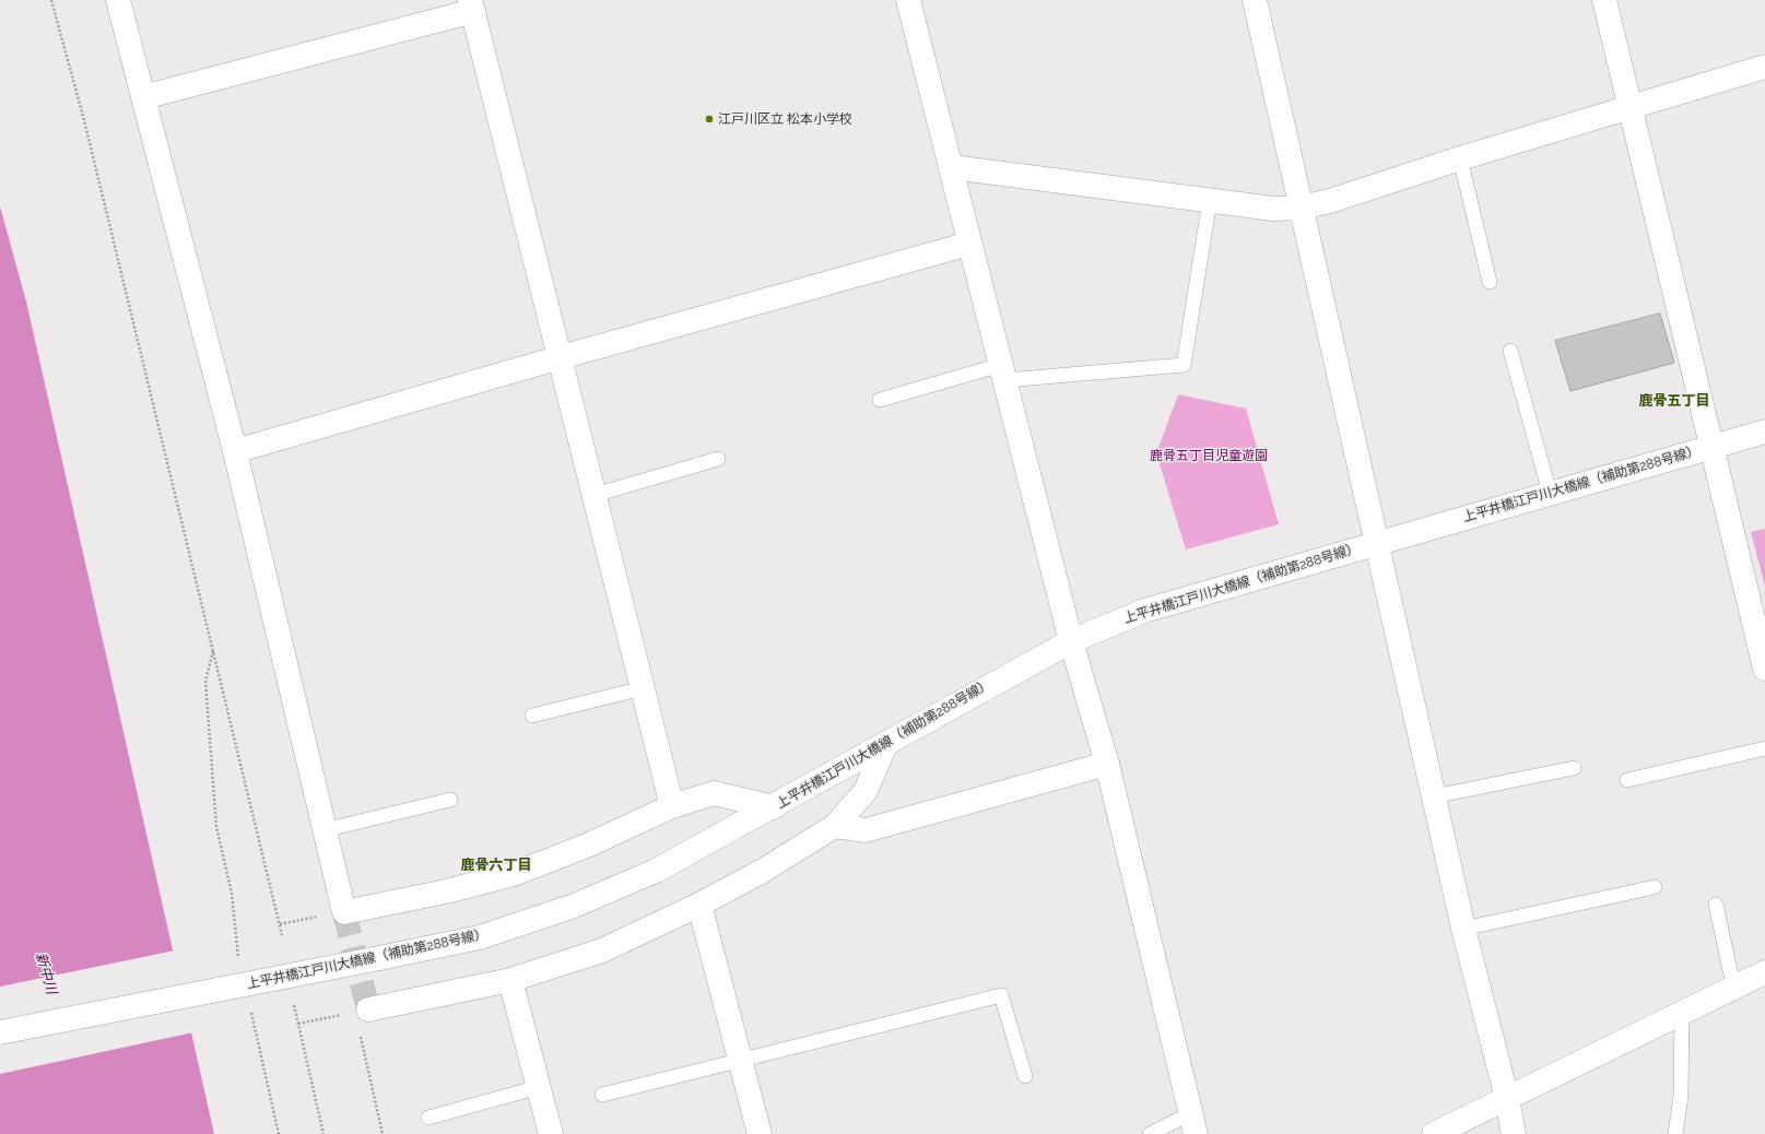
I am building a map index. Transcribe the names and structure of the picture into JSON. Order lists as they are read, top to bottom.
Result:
{
  "streets": {
    "street": ["上平井橋江戸川大橋線（補助第288号線）"]
  },
  "districts": ["鹿骨五丁目", "鹿骨六丁目"],
  "water": ["新中川"],
  "parks": ["鹿骨五丁目児童遊園"],
  "places": ["江戸川区立 松本小学校"]
}
